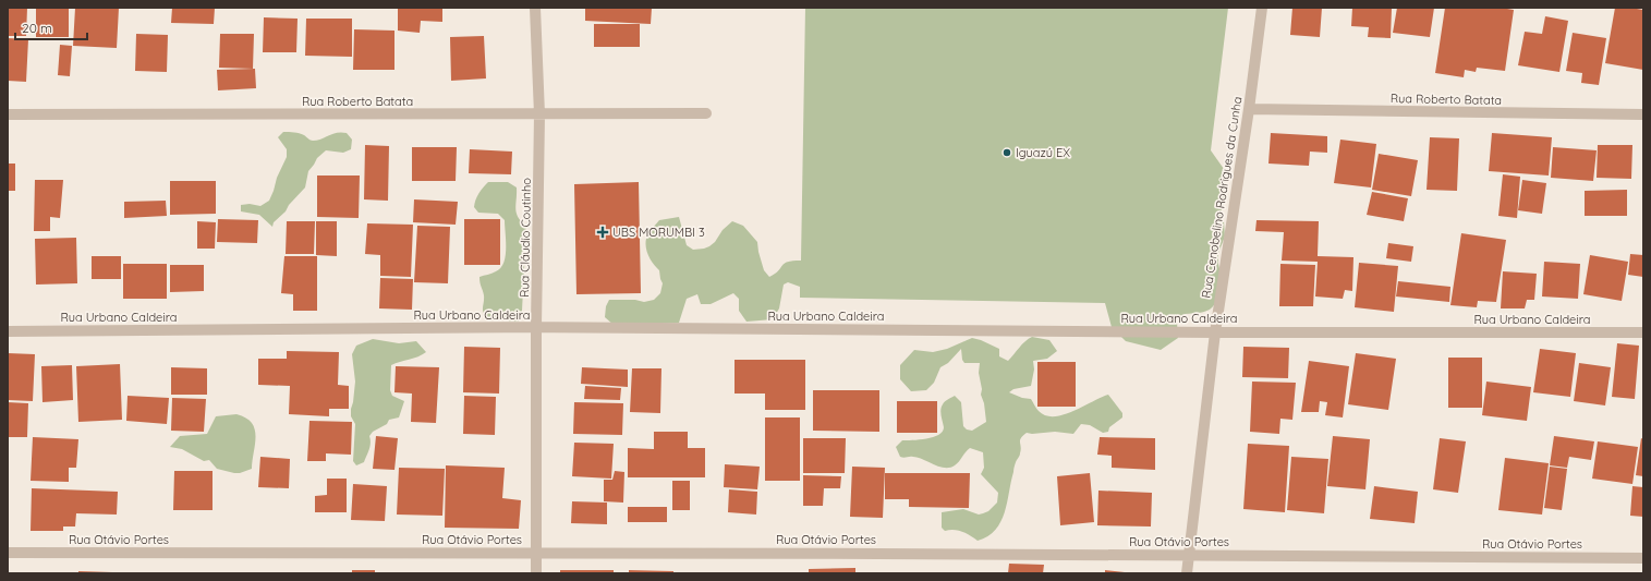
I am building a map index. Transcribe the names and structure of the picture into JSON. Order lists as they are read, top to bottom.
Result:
{
  "streets": {
    "street": [
      "Rua Roberto Batata",
      "Rua Cenobelino Rodrigues da Cunha",
      "Rua Cláudio Coutinho",
      "Rua Urbano Caldeira",
      "Rua Otávio Portes"
    ]
  },
  "crossings": [
    ["Rua Roberto Batata", "Rua Cenobelino Rodrigues da Cunha"],
    ["Rua Roberto Batata", "Rua Cláudio Coutinho"],
    ["Rua Cenobelino Rodrigues da Cunha", "Rua Urbano Caldeira"],
    ["Rua Cenobelino Rodrigues da Cunha", "Rua Otávio Portes"],
    ["Rua Cláudio Coutinho", "Rua Urbano Caldeira"],
    ["Rua Cláudio Coutinho", "Rua Otávio Portes"]
  ],
  "places": {
    "other": ["Iguazú EX"],
    "health": ["UBS MORUMBI 3"]
  },
  "scale_bar": "20 m"
}
